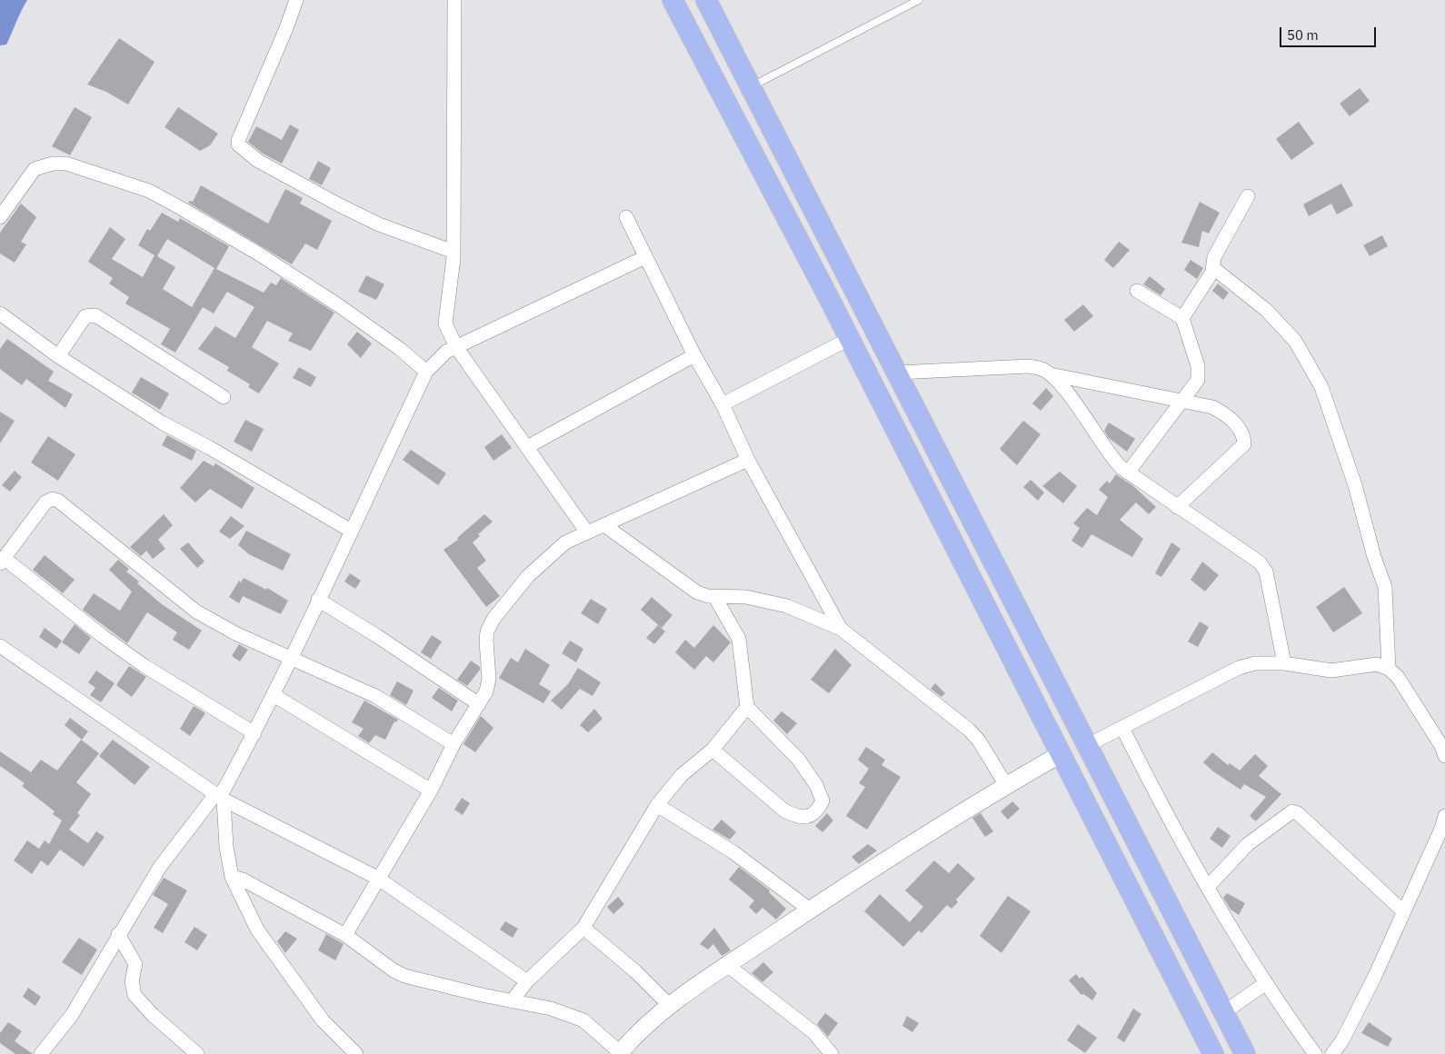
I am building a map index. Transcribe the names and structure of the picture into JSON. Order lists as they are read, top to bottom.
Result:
{
  "scale_bar": "50 m"
}
